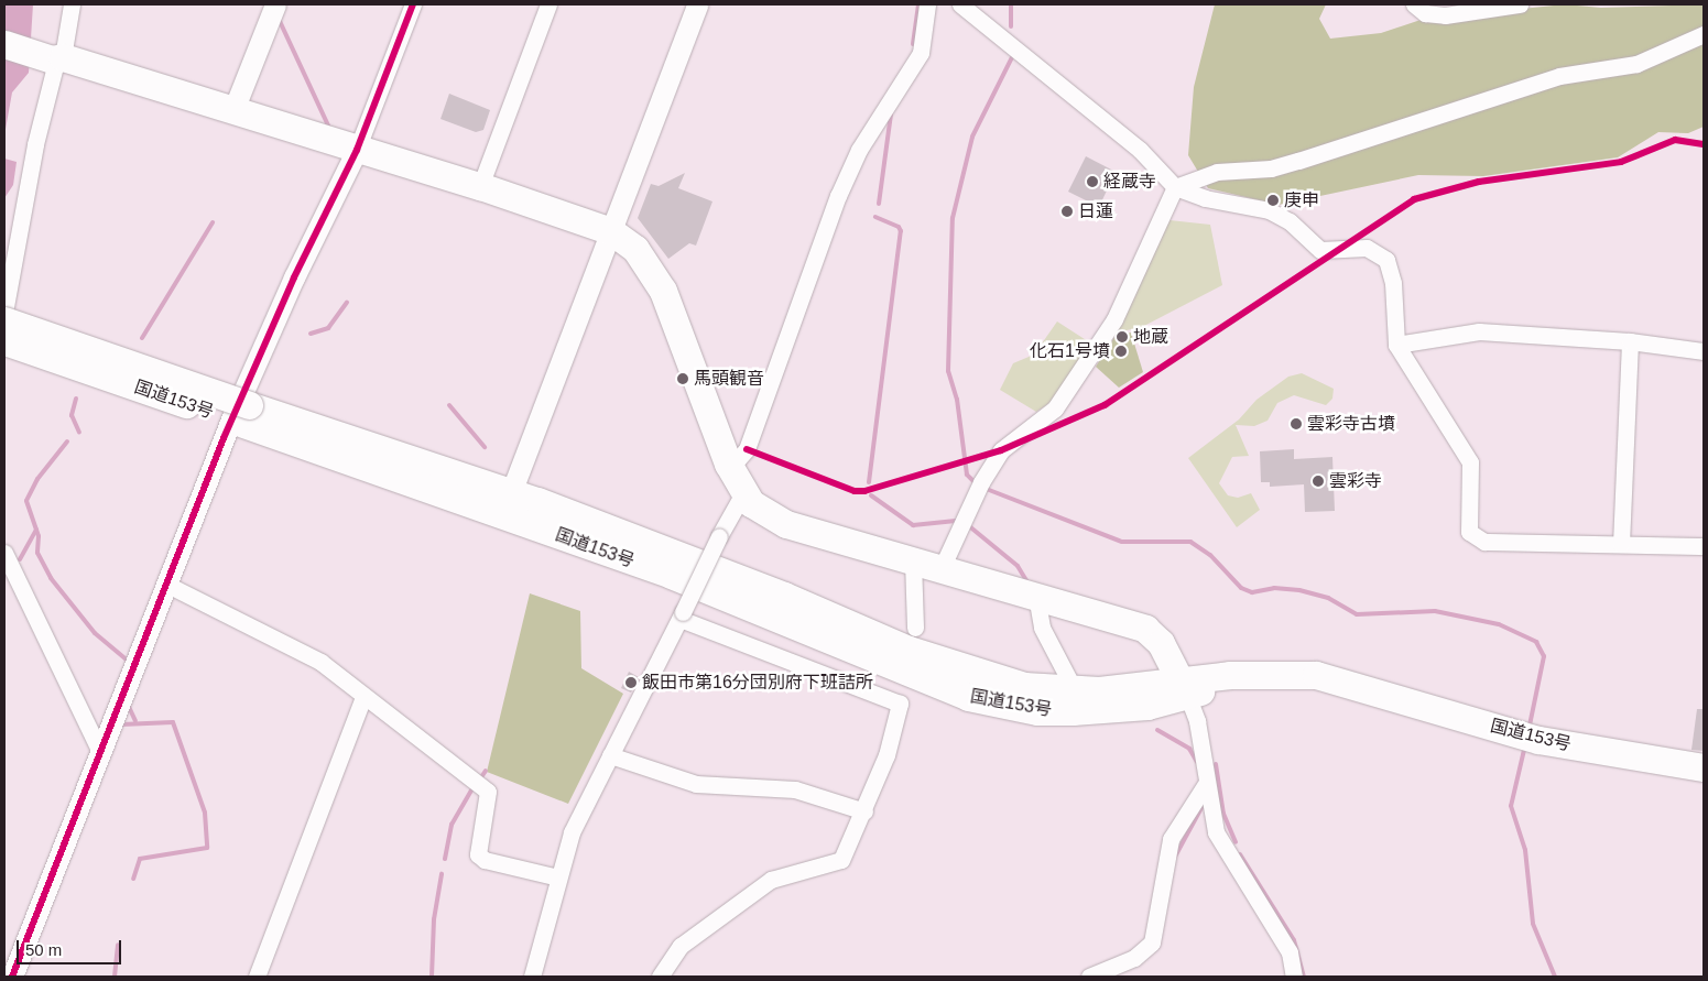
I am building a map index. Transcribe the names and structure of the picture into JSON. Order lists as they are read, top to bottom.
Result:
{
  "streets": {
    "highway": ["国道153号"]
  },
  "places": [
    "経蔵寺",
    "庚申",
    "日蓮",
    "地蔵",
    "化石1号墳",
    "馬頭観音",
    "雲彩寺古墳",
    "雲彩寺",
    "飯田市第16分団別府下班詰所"
  ],
  "scale_bar": "50 m"
}
